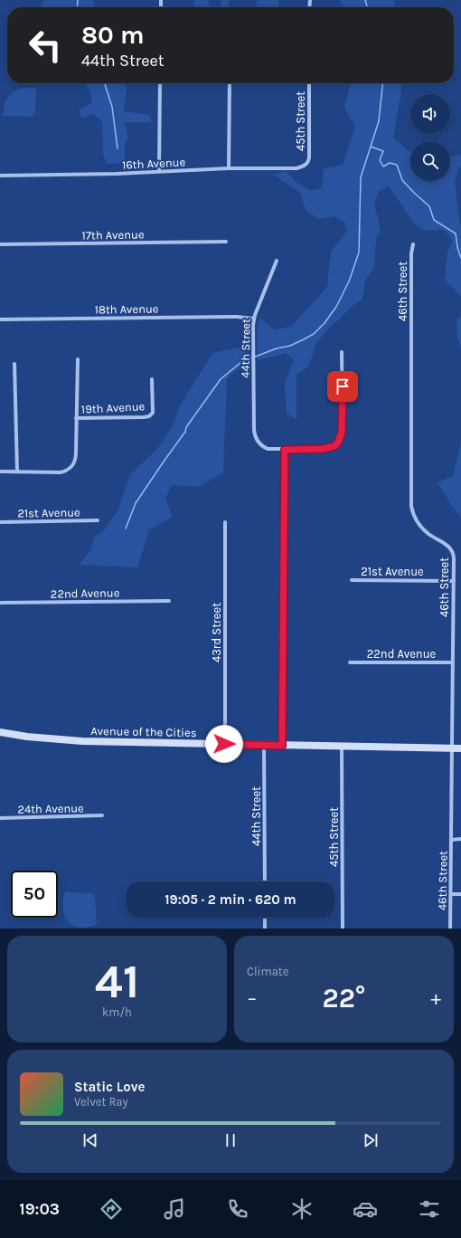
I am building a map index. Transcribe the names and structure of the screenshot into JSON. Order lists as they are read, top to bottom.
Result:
{
  "streets": {
    "main road": ["Avenue of the Cities"],
    "street": [
      "45th Street",
      "16th Avenue",
      "17th Avenue",
      "46th Street",
      "18th Avenue",
      "44th Street",
      "19th Avenue",
      "21st Avenue",
      "22nd Avenue",
      "43rd Street",
      "24th Avenue"
    ]
  },
  "crossings": [
    ["45th Street", "16th Avenue"],
    ["45th Street", "Avenue of the Cities"],
    ["46th Street", "21st Avenue"],
    ["46th Street", "22nd Avenue"],
    ["46th Street", "Avenue of the Cities"],
    ["18th Avenue", "44th Street"],
    ["44th Street", "Avenue of the Cities"],
    ["43rd Street", "Avenue of the Cities"]
  ],
  "page": {
    "turn": ["80 m", "44th Street"],
    "limit": "50",
    "trip": "19:05 · 2 min · 620 m",
    "tile": [
      ["41", "km/h"],
      "Climate"
    ],
    "heat": ["−", "22°", "+"],
    "song": ["Static Love", "Velvet Ray"],
    "tabs": "19:03"
  }
}
